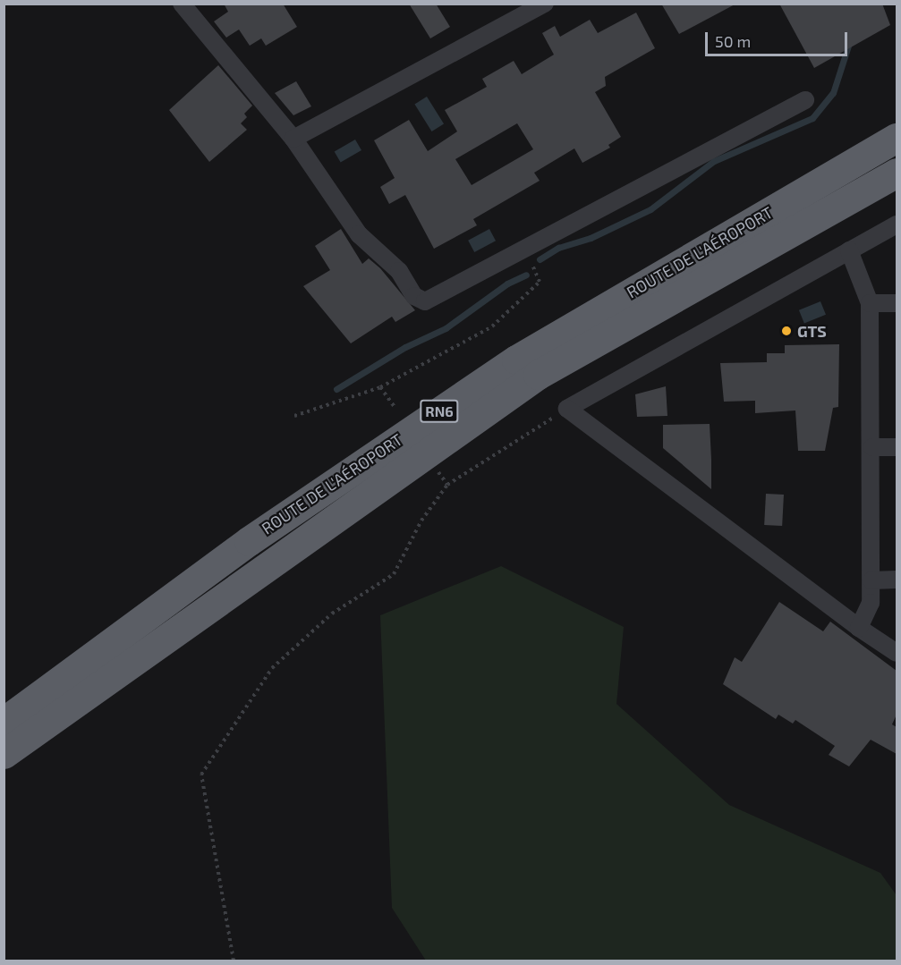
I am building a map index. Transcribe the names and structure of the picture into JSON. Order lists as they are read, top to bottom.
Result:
{
  "streets": {
    "highway": ["ROUTE DE L'AÉROPORT", "RN6"]
  },
  "places": ["GTS"],
  "scale_bar": "50 m"
}
